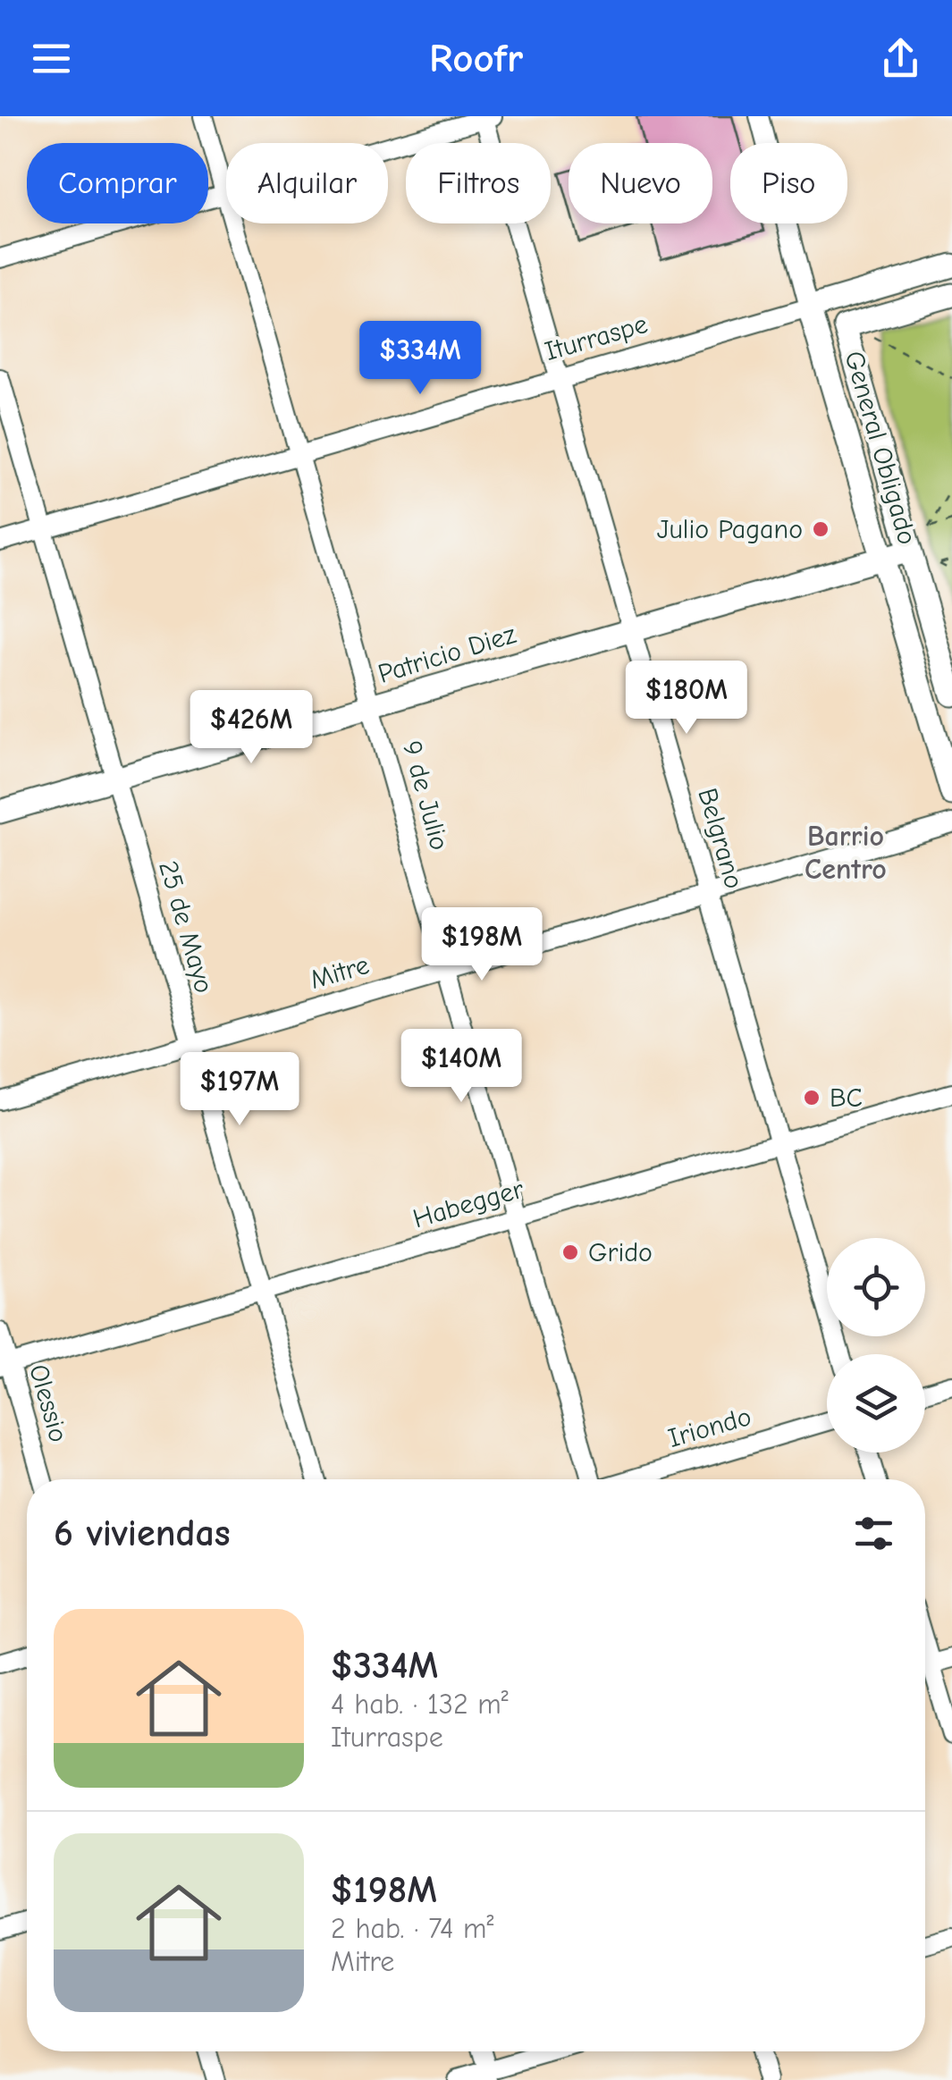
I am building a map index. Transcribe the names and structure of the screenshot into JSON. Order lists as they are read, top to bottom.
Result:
{
  "streets": {
    "main road": ["Iturraspe", "General Obligado", "Patricio Diez"],
    "street": [
      "9 de Julio",
      "Belgrano",
      "25 de Mayo",
      "Mitre",
      "Habegger",
      "Olessio",
      "Iriondo"
    ]
  },
  "crossings": [
    ["Iturraspe", "General Obligado"],
    ["Iturraspe", "9 de Julio"],
    ["Iturraspe", "Belgrano"],
    ["Iturraspe", "25 de Mayo"],
    ["General Obligado", "Patricio Diez"],
    ["Patricio Diez", "9 de Julio"],
    ["Patricio Diez", "Belgrano"],
    ["Patricio Diez", "25 de Mayo"],
    ["9 de Julio", "Mitre"],
    ["9 de Julio", "Habegger"],
    ["Belgrano", "Mitre"],
    ["Belgrano", "Habegger"],
    ["25 de Mayo", "Mitre"],
    ["25 de Mayo", "Habegger"],
    ["Habegger", "Olessio"]
  ],
  "districts": ["Barrio Centro"],
  "places": ["Julio Pagano", "BC", "Grido"],
  "page": {
    "header": "Roofr",
    "chip": [
      "Comprar",
      "Alquilar",
      "Filtros",
      "Nuevo",
      "Piso"
    ],
    "price": [
      "$334M",
      "$180M",
      "$426M",
      "$198M",
      "$140M",
      "$197M"
    ],
    "heading": "6 viviendas",
    "list": [
      {
        "name": "$334M",
        "note": "4 hab. · 132 m² · Iturraspe"
      },
      {
        "name": "$198M",
        "note": "2 hab. · 74 m² · Mitre"
      }
    ]
  }
}
